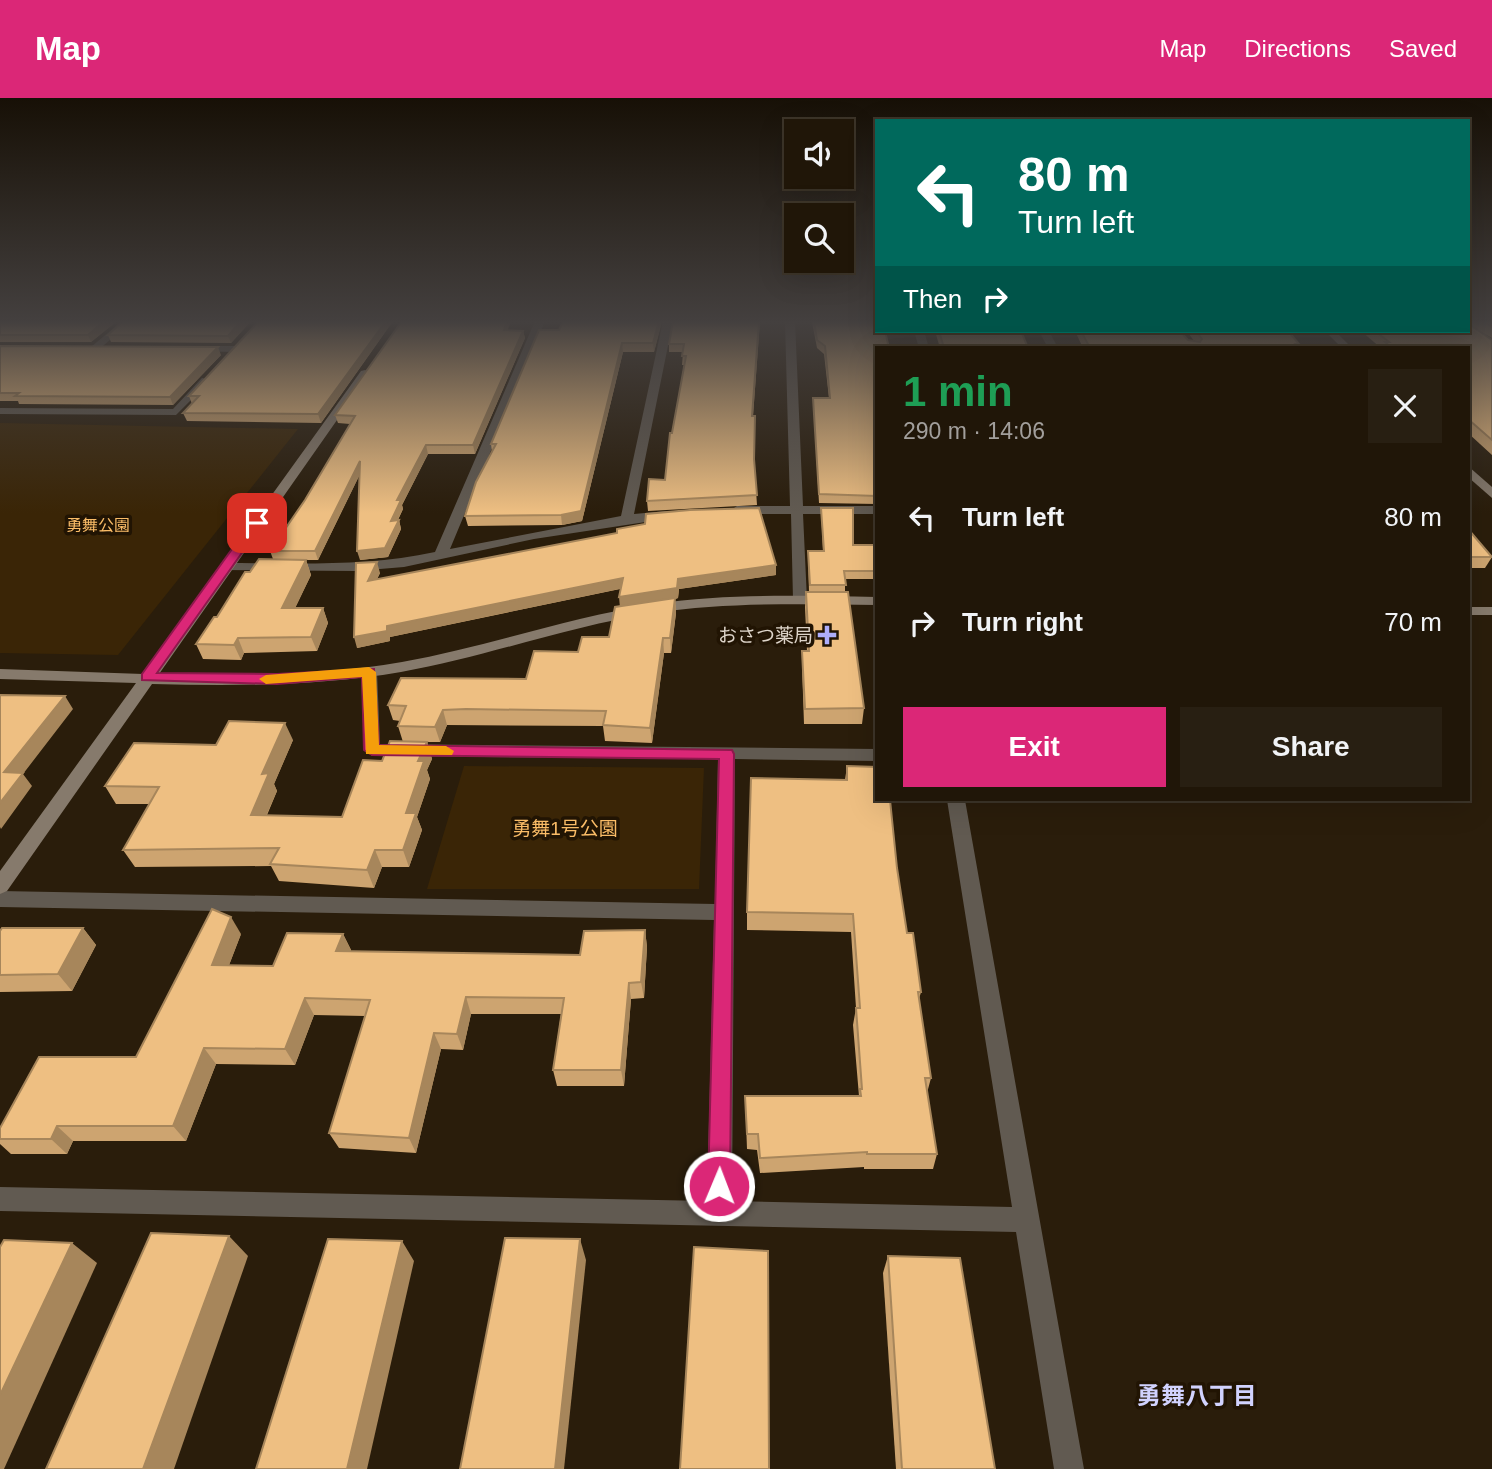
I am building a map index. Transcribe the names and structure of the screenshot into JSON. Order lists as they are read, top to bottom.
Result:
{
  "districts": ["勇舞八丁目"],
  "parks": ["勇舞公園", "勇舞1号公園"],
  "places": {
    "health": ["おさつ薬局"]
  },
  "page": {
    "header": "Map",
    "nav": ["Map", "Directions", "Saved"],
    "turn": ["80 m", "Turn left"],
    "then": "Then",
    "heading": ["1 min", "290 m · 14:06"],
    "list": [
      {
        "name": "Turn left",
        "value": "80 m"
      },
      {
        "name": "Turn right",
        "value": "70 m"
      }
    ],
    "buttons": ["Exit", "Share"]
  }
}
